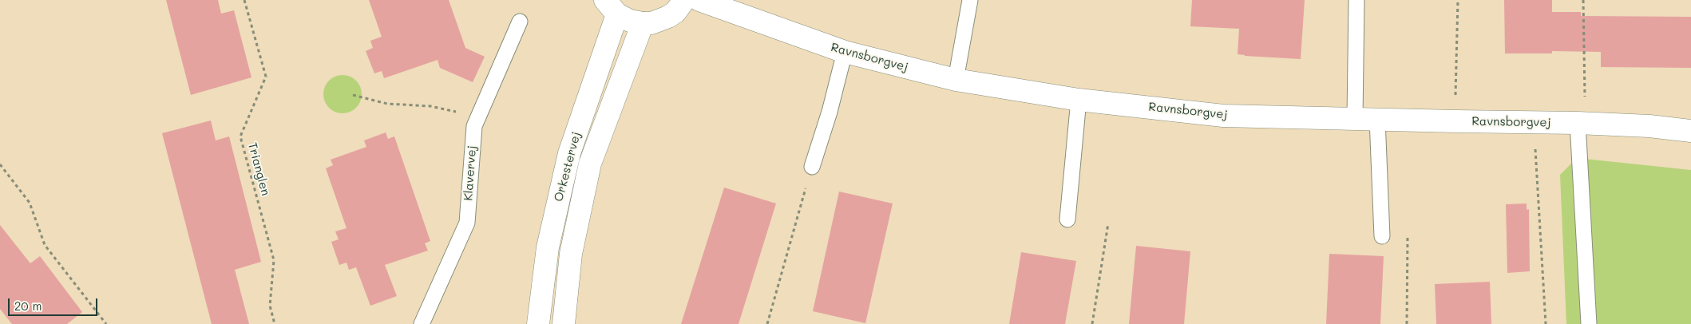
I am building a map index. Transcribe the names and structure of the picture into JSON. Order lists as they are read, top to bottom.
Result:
{
  "streets": {
    "street": ["Ravnsborgvej", "Orkestervej"],
    "lane": ["Klavervej"],
    "path": ["Trianglen"]
  },
  "scale_bar": "20 m"
}
